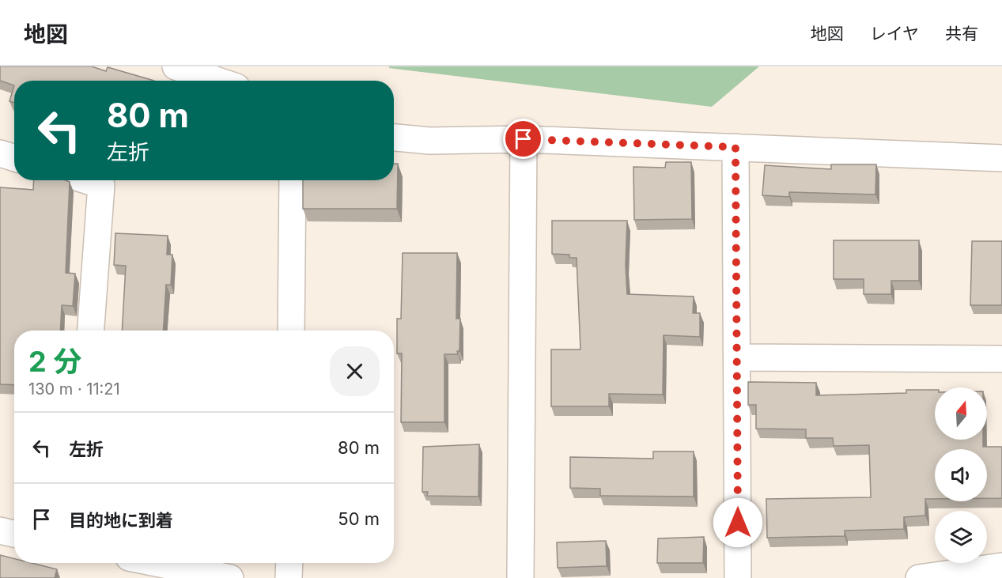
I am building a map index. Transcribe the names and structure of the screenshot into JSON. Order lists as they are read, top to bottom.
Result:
{
  "north": "top",
  "page": {
    "header": "地図",
    "nav": ["地図", "レイヤ", "共有"],
    "turn": ["80 m", "左折"],
    "heading": ["2 分", "130 m · 11:21"],
    "list": [
      {
        "name": "左折",
        "value": "80 m"
      },
      {
        "name": "目的地に到着",
        "value": "50 m"
      }
    ]
  }
}
